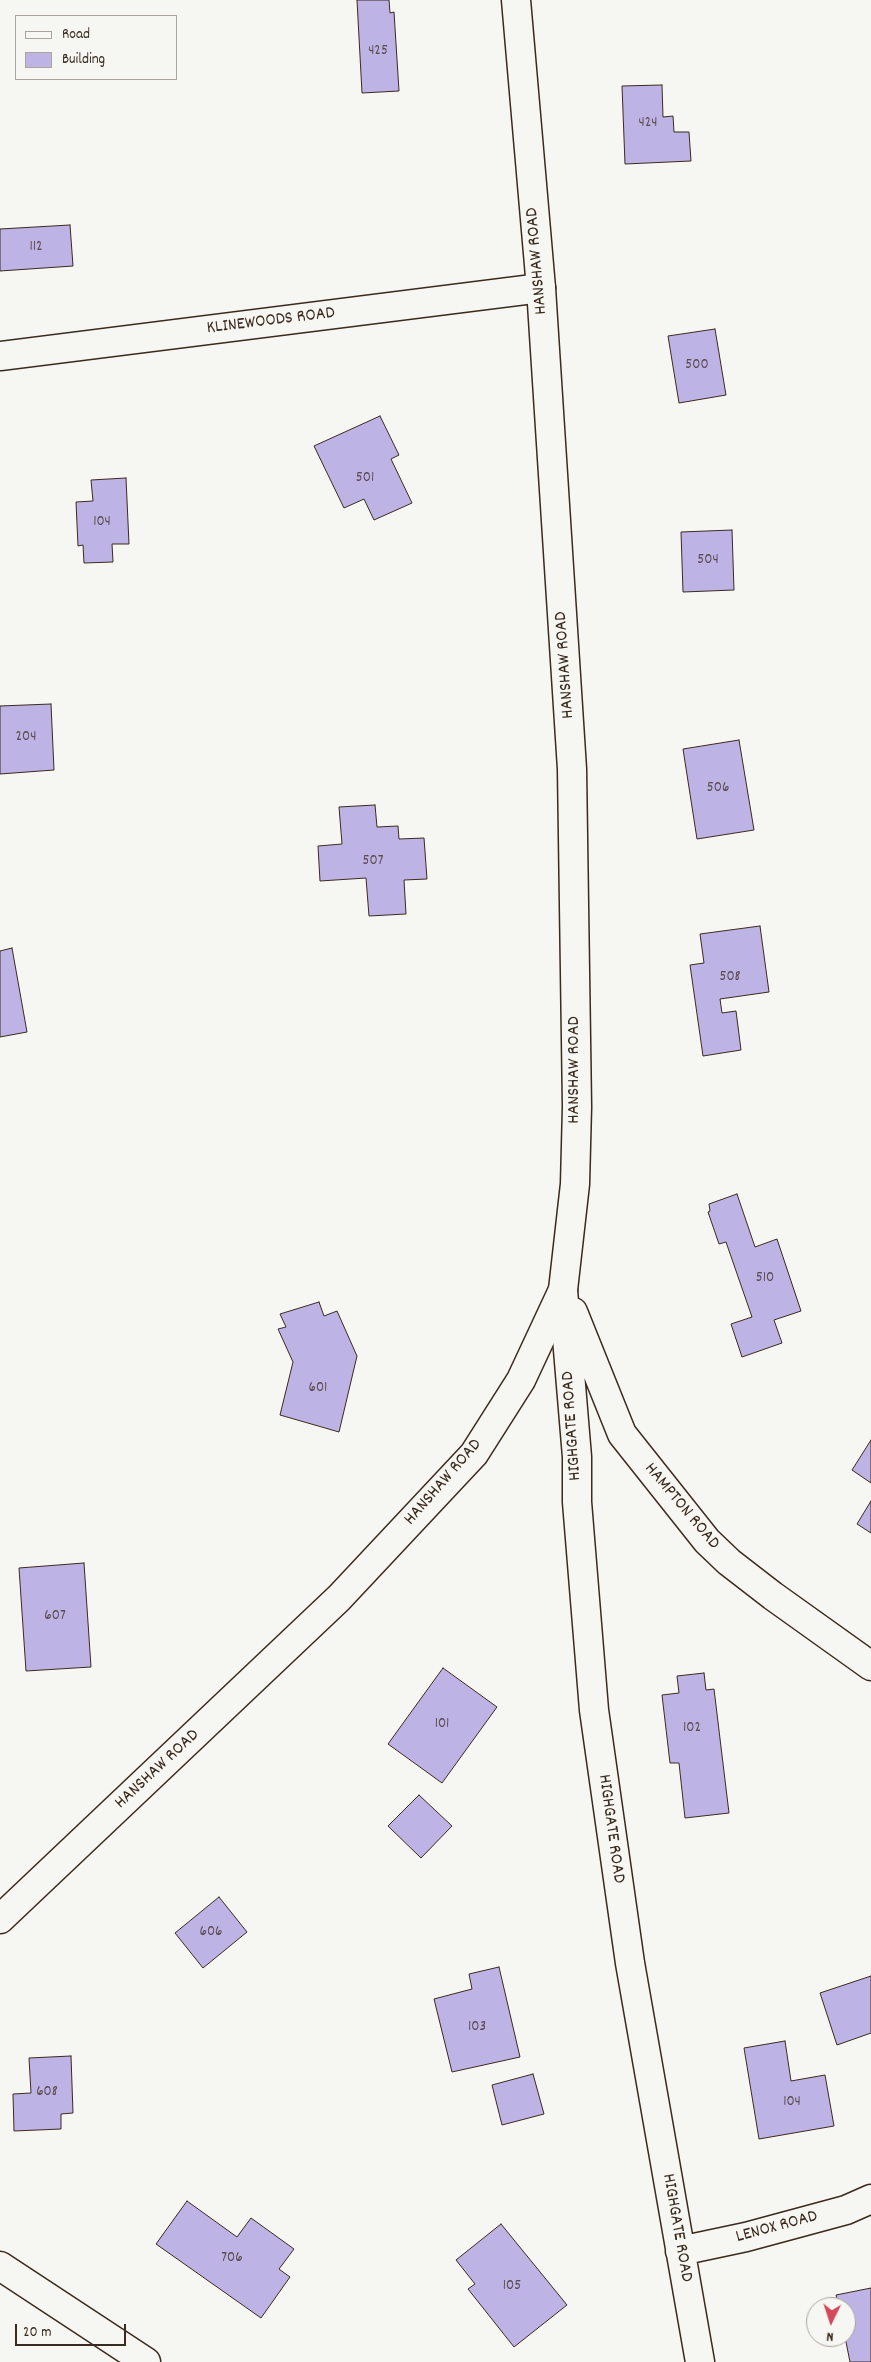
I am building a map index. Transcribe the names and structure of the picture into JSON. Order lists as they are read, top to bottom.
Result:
{
  "streets": {
    "street": [
      "HANSHAW ROAD",
      "KLINEWOODS ROAD",
      "HIGHGATE ROAD",
      "HAMPTON ROAD",
      "LENOX ROAD"
    ]
  },
  "crossings": [
    ["HANSHAW ROAD", "KLINEWOODS ROAD"],
    ["HANSHAW ROAD", "HIGHGATE ROAD"],
    ["HANSHAW ROAD", "HAMPTON ROAD"],
    ["HIGHGATE ROAD", "HAMPTON ROAD"],
    ["HIGHGATE ROAD", "LENOX ROAD"]
  ],
  "house_numbers": [
    "425",
    "424",
    "112",
    "500",
    "501",
    "104",
    "504",
    "204",
    "506",
    "507",
    "508",
    "510",
    "601",
    "607",
    "101",
    "102",
    "606",
    "103",
    "608",
    "104",
    "706",
    "105"
  ],
  "legend": ["Road", "Building"],
  "scale_bar": "20 m",
  "north": "bottom"
}
